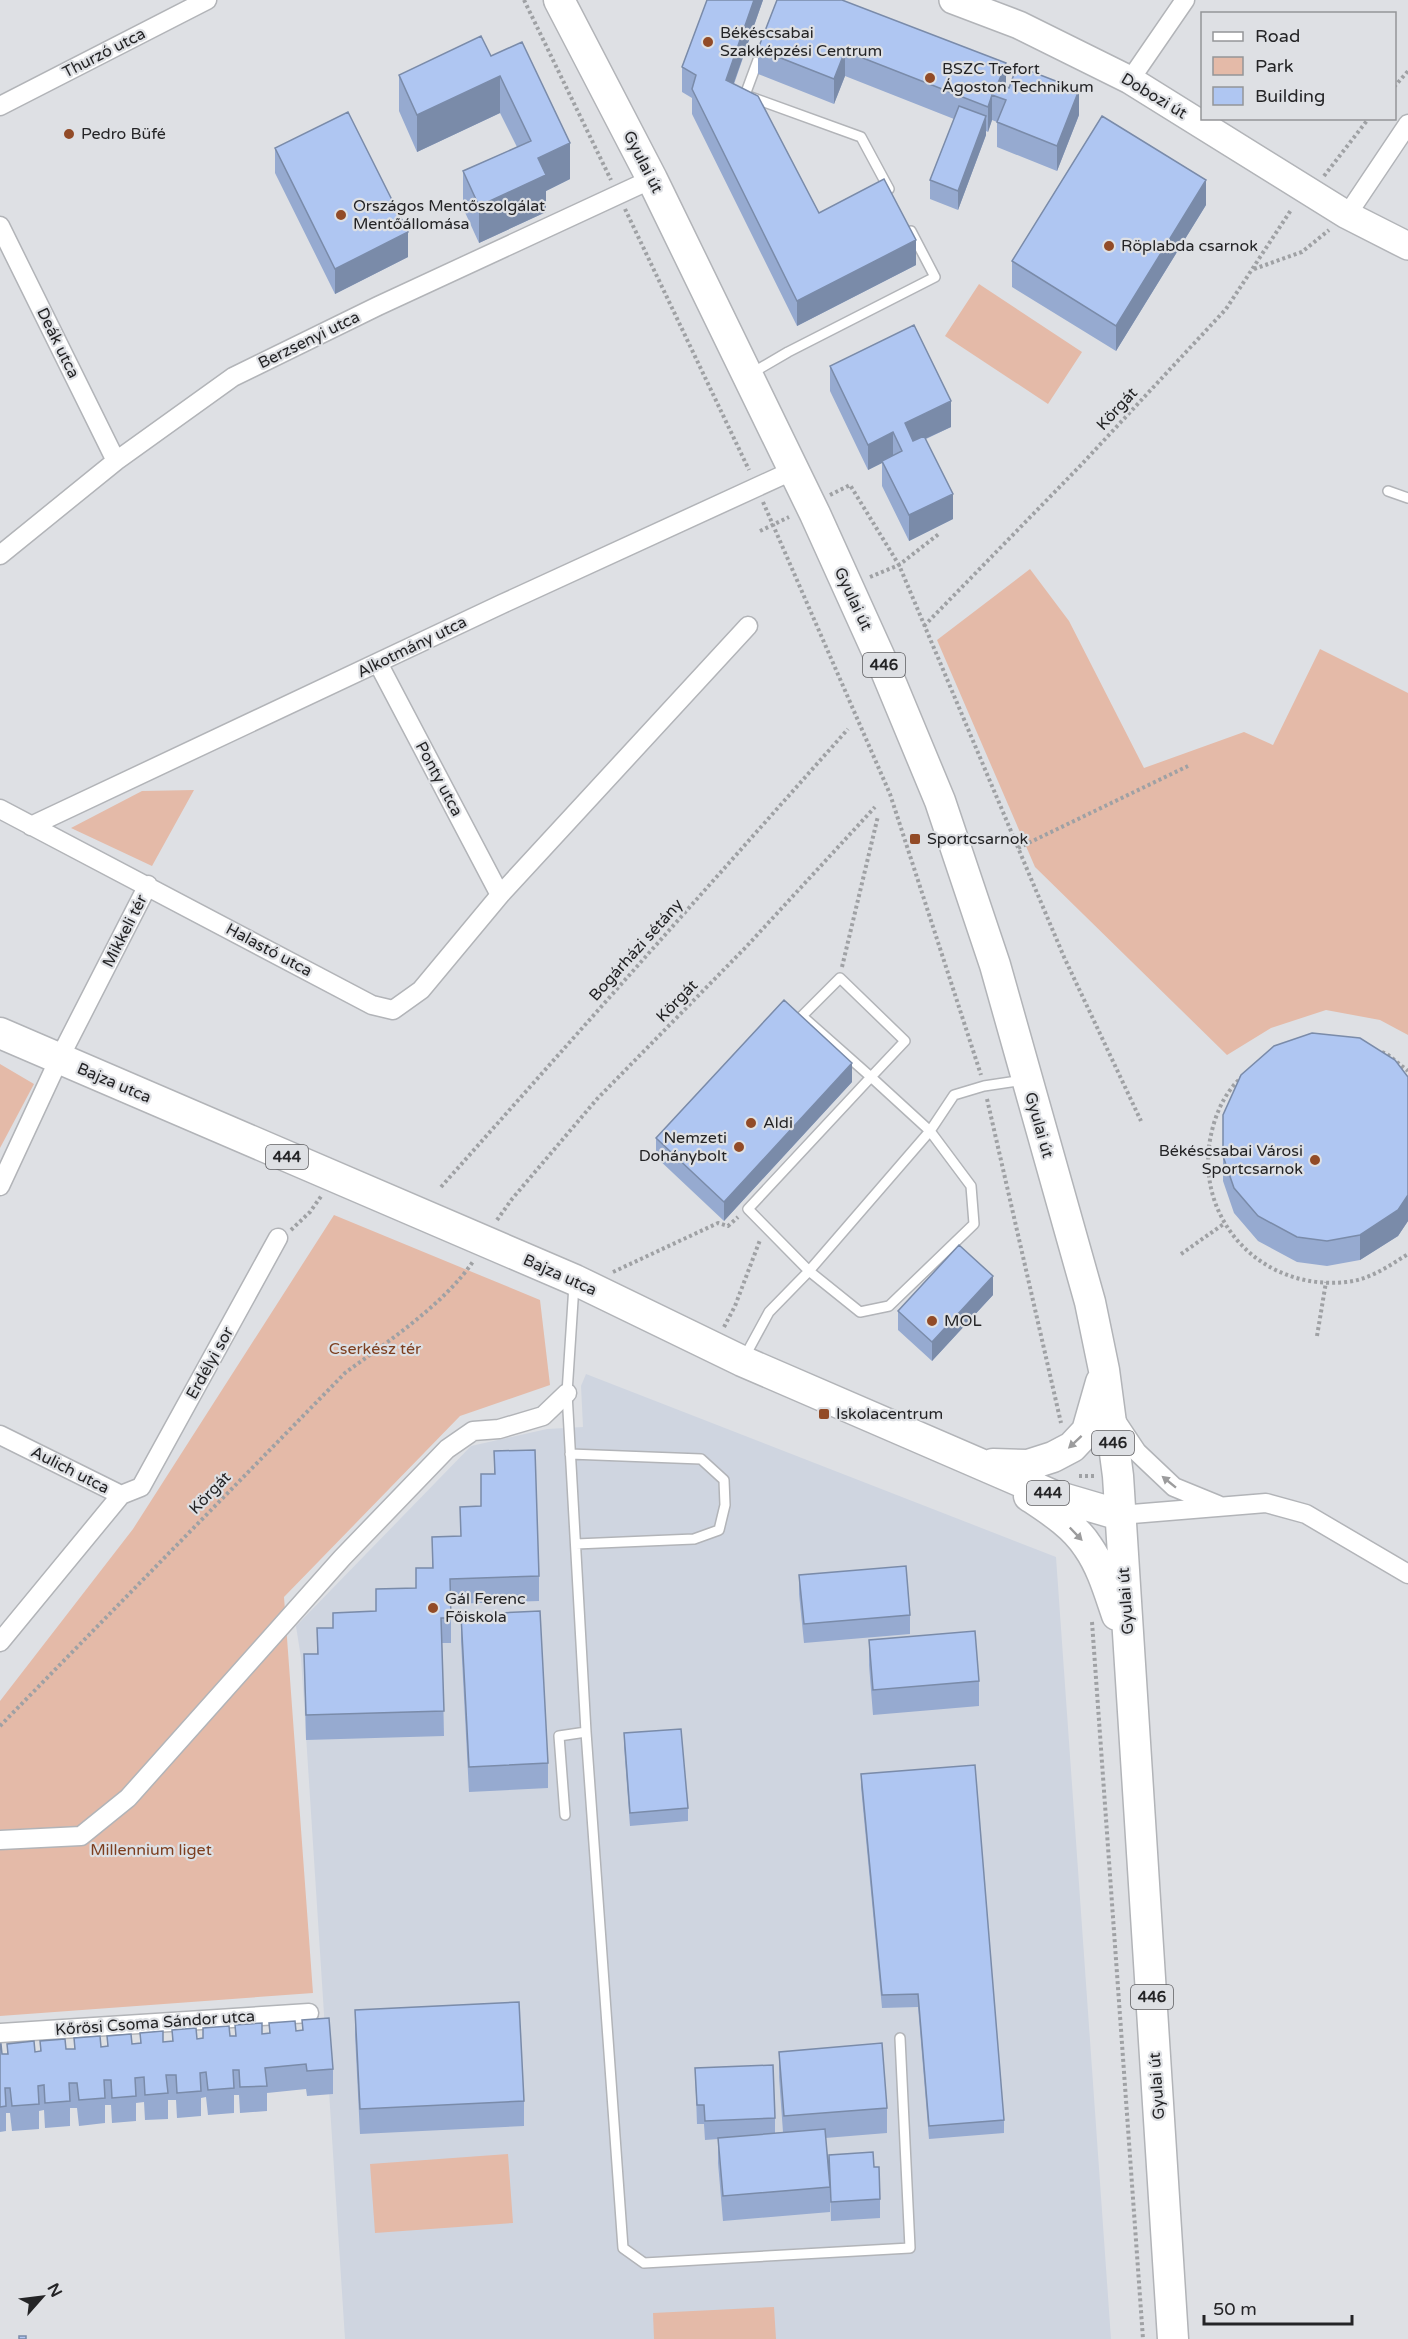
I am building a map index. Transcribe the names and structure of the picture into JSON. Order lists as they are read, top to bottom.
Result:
{
  "streets": {
    "main road": [
      "Dobozi út",
      "Gyulai út",
      "446",
      "Bajza utca",
      "444"
    ],
    "street": [
      "Thurzó utca",
      "Berzsenyi utca",
      "Deák utca",
      "Alkotmány utca",
      "Ponty utca",
      "Mikkeli tér",
      "Halastó utca",
      "Erdélyi sor",
      "Aulich utca",
      "Kőrösi Csoma Sándor utca"
    ],
    "path": ["Körgát", "Bogárházi sétány"]
  },
  "crossings": [
    ["Gyulai út", "Berzsenyi utca"],
    ["Gyulai út", "Alkotmány utca"],
    ["Gyulai út", "Bajza utca"],
    ["Berzsenyi utca", "Deák utca"],
    ["Alkotmány utca", "Ponty utca"],
    ["Alkotmány utca", "Mikkeli tér"],
    ["Ponty utca", "Halastó utca"],
    ["Mikkeli tér", "Halastó utca"],
    ["Mikkeli tér", "Bajza utca"],
    ["Erdélyi sor", "Aulich utca"]
  ],
  "parks": ["Cserkész tér", "Millennium liget"],
  "places": {
    "other": [
      "Békéscsabai Szakképzési Centrum",
      "BSZC Trefort Ágoston Technikum",
      "Pedro Büfé",
      "Országos Mentőszolgálat Mentőállomása",
      "Röplabda csarnok",
      "Aldi",
      "Nemzeti Dohánybolt",
      "Békéscsabai Városi Sportcsarnok",
      "MOL",
      "Gál Ferenc Főiskola"
    ],
    "transit": ["Sportcsarnok", "Iskolacentrum"]
  },
  "legend": ["Road", "Park", "Building"],
  "scale_bar": "50 m",
  "north": "top right"
}
